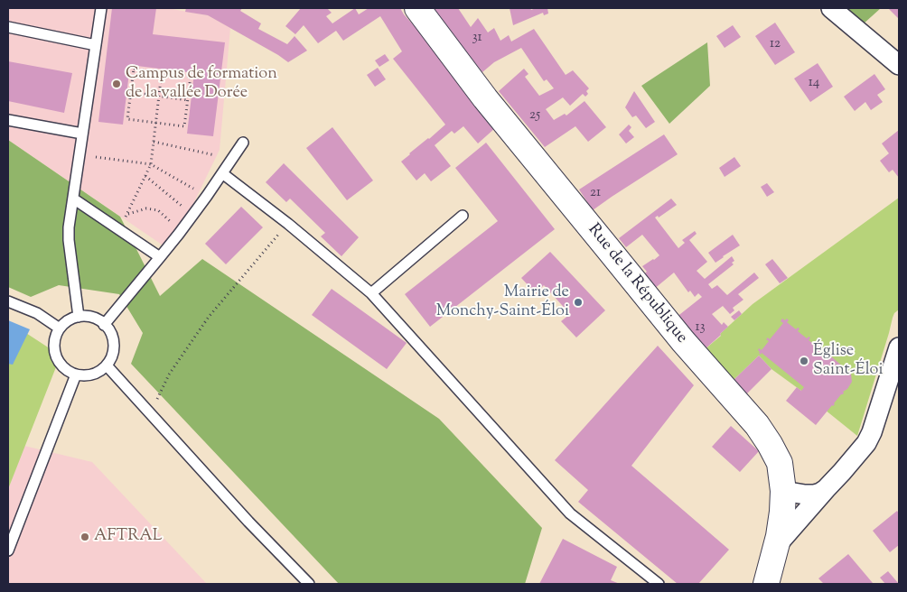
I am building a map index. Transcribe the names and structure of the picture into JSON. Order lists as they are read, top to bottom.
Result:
{
  "streets": {
    "street": ["Rue de la République"]
  },
  "places": [
    "Campus de formation de la vallée Dorée",
    "Mairie de Monchy-Saint-Éloi",
    "Église Saint-Éloi",
    "AFTRAL"
  ],
  "house_numbers": [
    "31",
    "12",
    "14",
    "25",
    "21",
    "13"
  ]
}
